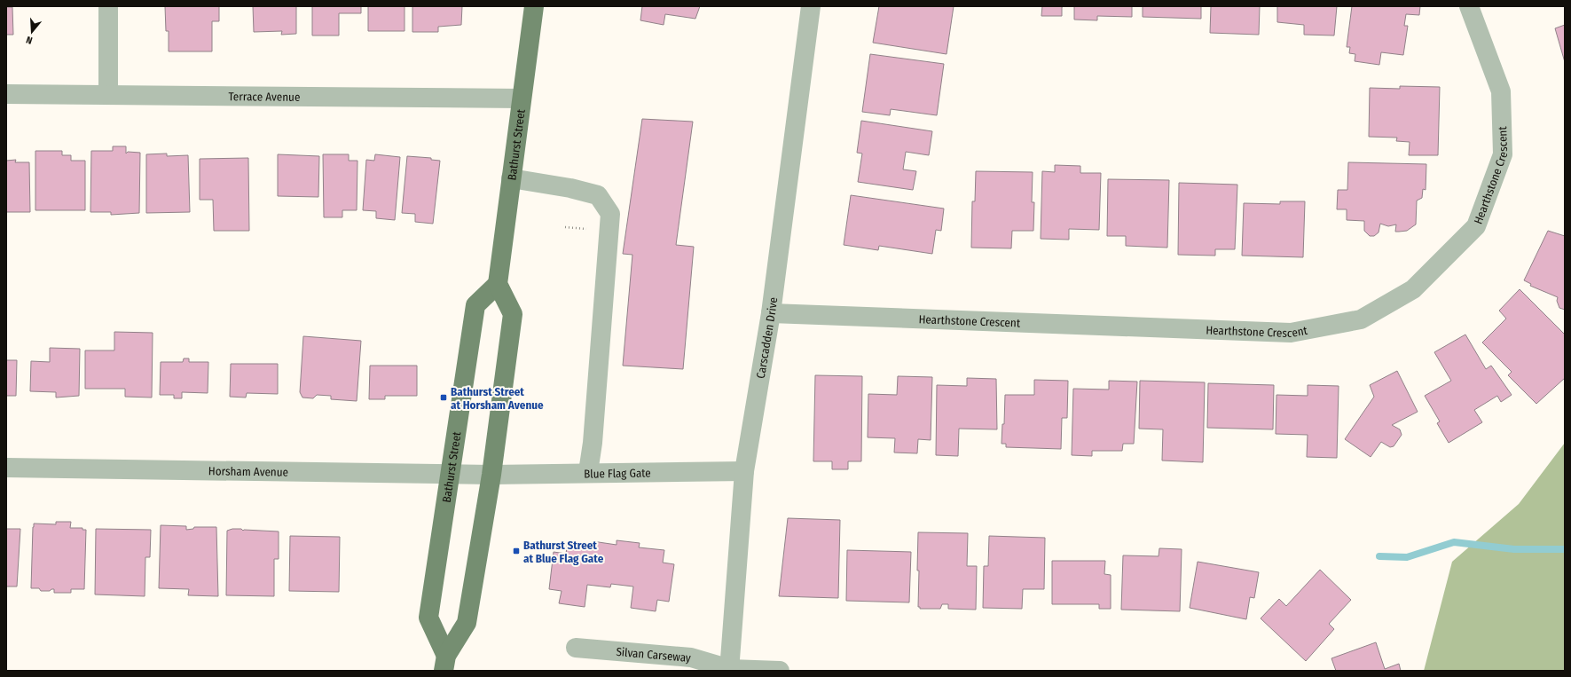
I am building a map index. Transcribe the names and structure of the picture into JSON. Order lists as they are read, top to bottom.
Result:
{
  "streets": {
    "main road": ["Bathurst Street"],
    "street": [
      "Terrace Avenue",
      "Hearthstone Crescent",
      "Carscadden Drive",
      "Horsham Avenue",
      "Blue Flag Gate",
      "Silvan Carseway"
    ]
  },
  "crossings": [
    ["Terrace Avenue", "Bathurst Street"],
    ["Bathurst Street", "Horsham Avenue"],
    ["Bathurst Street", "Blue Flag Gate"],
    ["Hearthstone Crescent", "Carscadden Drive"],
    ["Carscadden Drive", "Blue Flag Gate"],
    ["Carscadden Drive", "Silvan Carseway"],
    ["Horsham Avenue", "Blue Flag Gate"]
  ],
  "places": {
    "transit": ["Bathurst Street at Horsham Avenue", "Bathurst Street at Blue Flag Gate"]
  },
  "north": "bottom"
}
